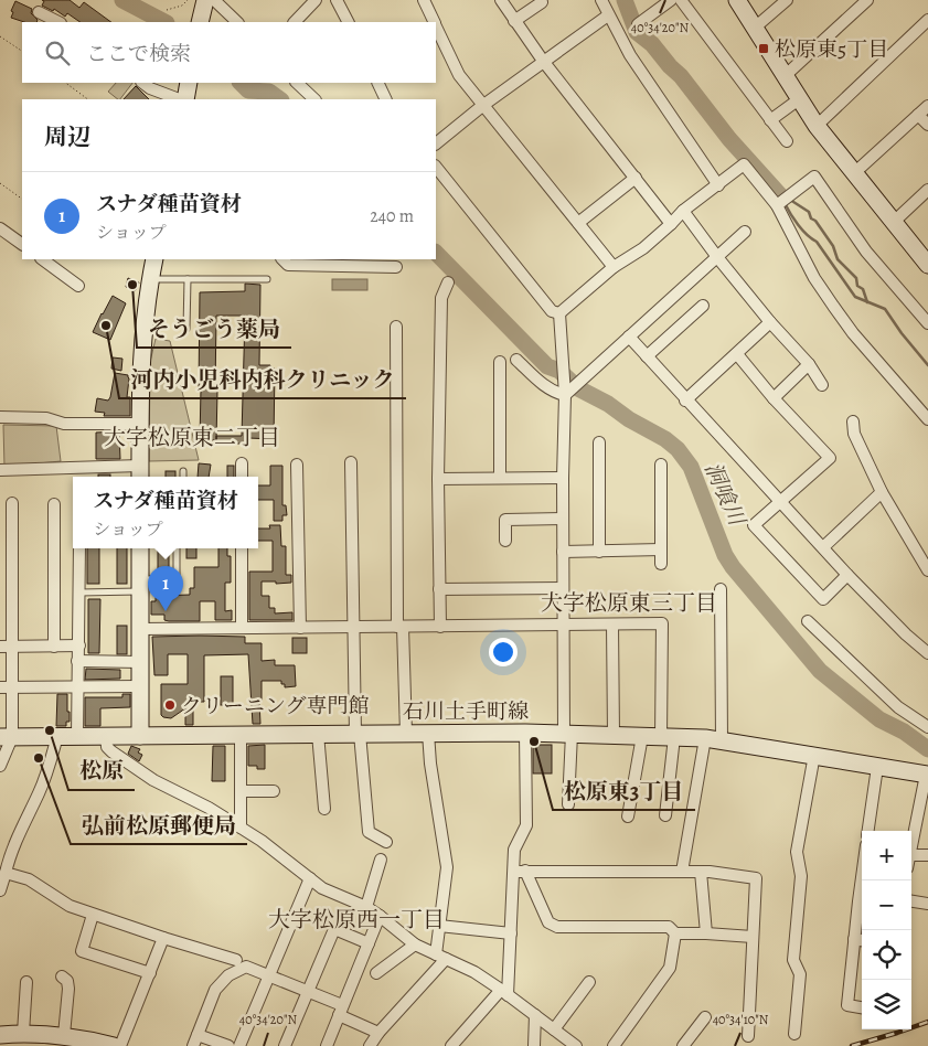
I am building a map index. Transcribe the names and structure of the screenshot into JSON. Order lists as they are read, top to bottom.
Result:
{
  "streets": {
    "main road": ["石川土手町線"]
  },
  "districts": ["大字松原東二丁目", "大字松原東三丁目", "大字松原西一丁目"],
  "water": ["洞喰川"],
  "places": {
    "transit": ["松原東5丁目"],
    "other": [
      "そうごう薬局",
      "河内小児科内科クリニック",
      "クリーニング専門館",
      "松原",
      "松原東3丁目",
      "弘前松原郵便局"
    ]
  },
  "page": {
    "search": "ここで検索",
    "heading": "周辺",
    "list": [
      {
        "mark": "1",
        "name": "スナダ種苗資材",
        "note": "ショップ",
        "value": "240 m"
      }
    ],
    "popup": ["スナダ種苗資材", "ショップ"],
    "pins": "1",
    "map_buttons": ["+", "−"]
  },
  "coordinates": ["40°34'20\"N", "40°34'10\"N"]
}
